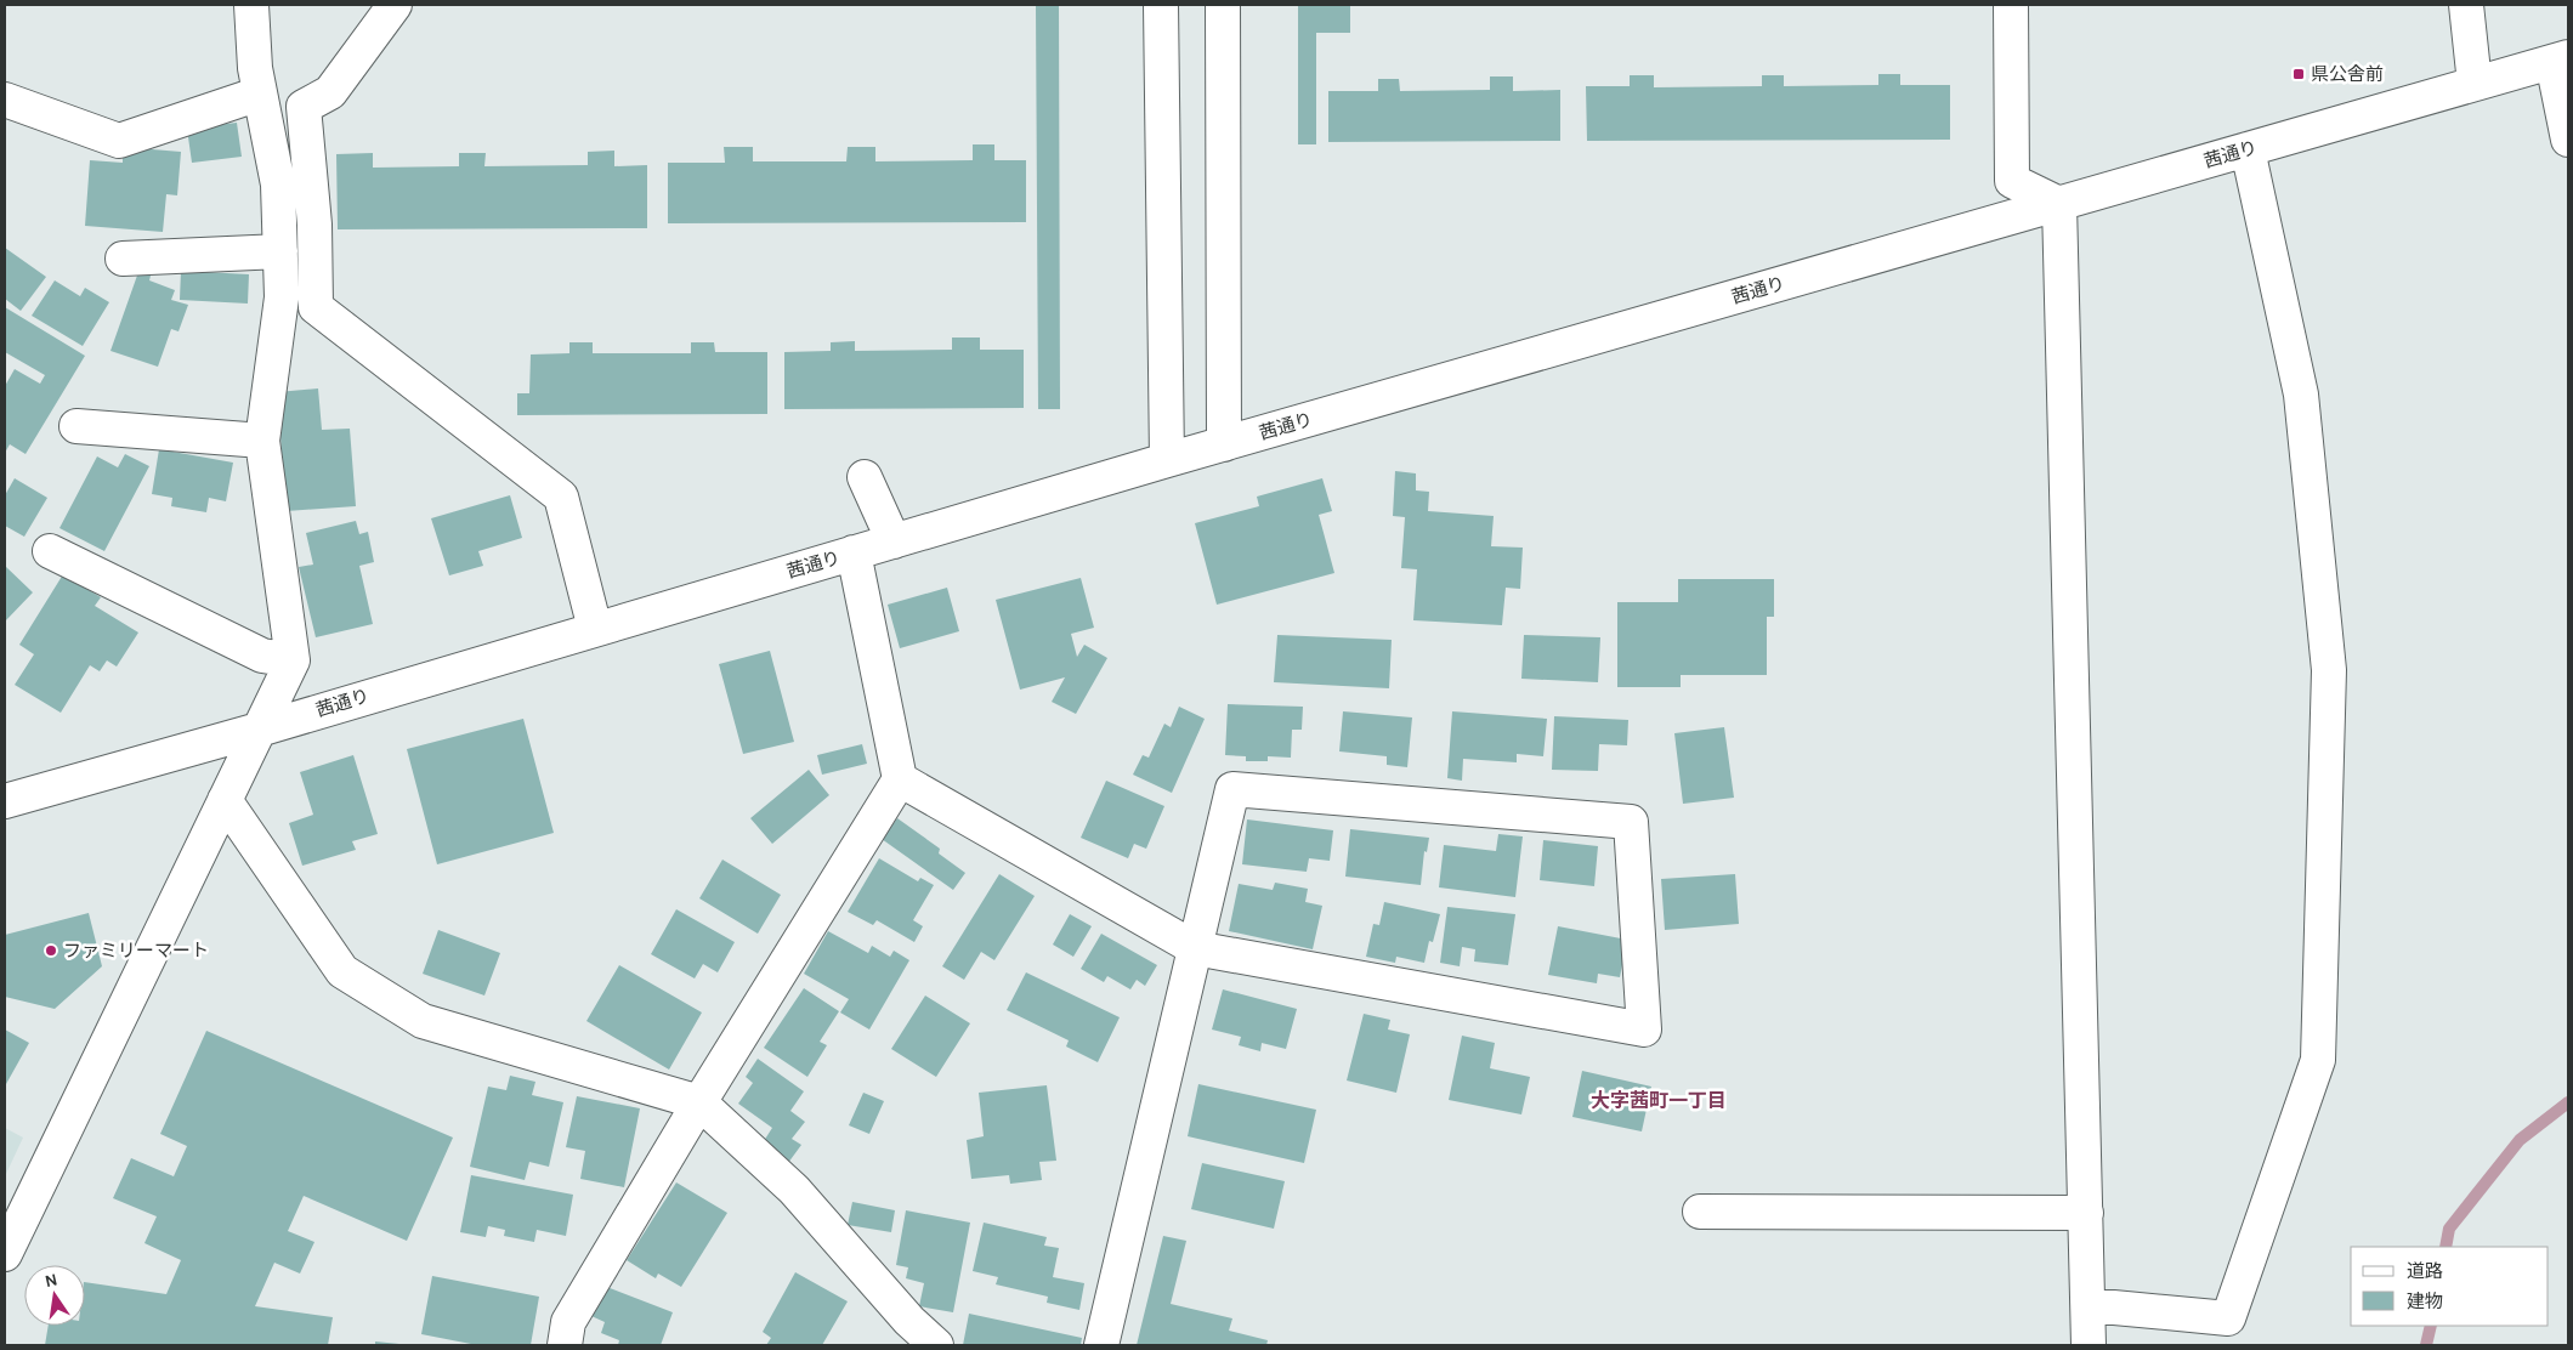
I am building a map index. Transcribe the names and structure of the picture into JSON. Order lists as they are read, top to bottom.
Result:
{
  "streets": {
    "street": ["茜通り"]
  },
  "districts": ["大字茜町一丁目"],
  "places": {
    "transit": ["県公舎前"],
    "other": ["ファミリーマート"]
  },
  "legend": ["道路", "建物"],
  "north": "top"
}
